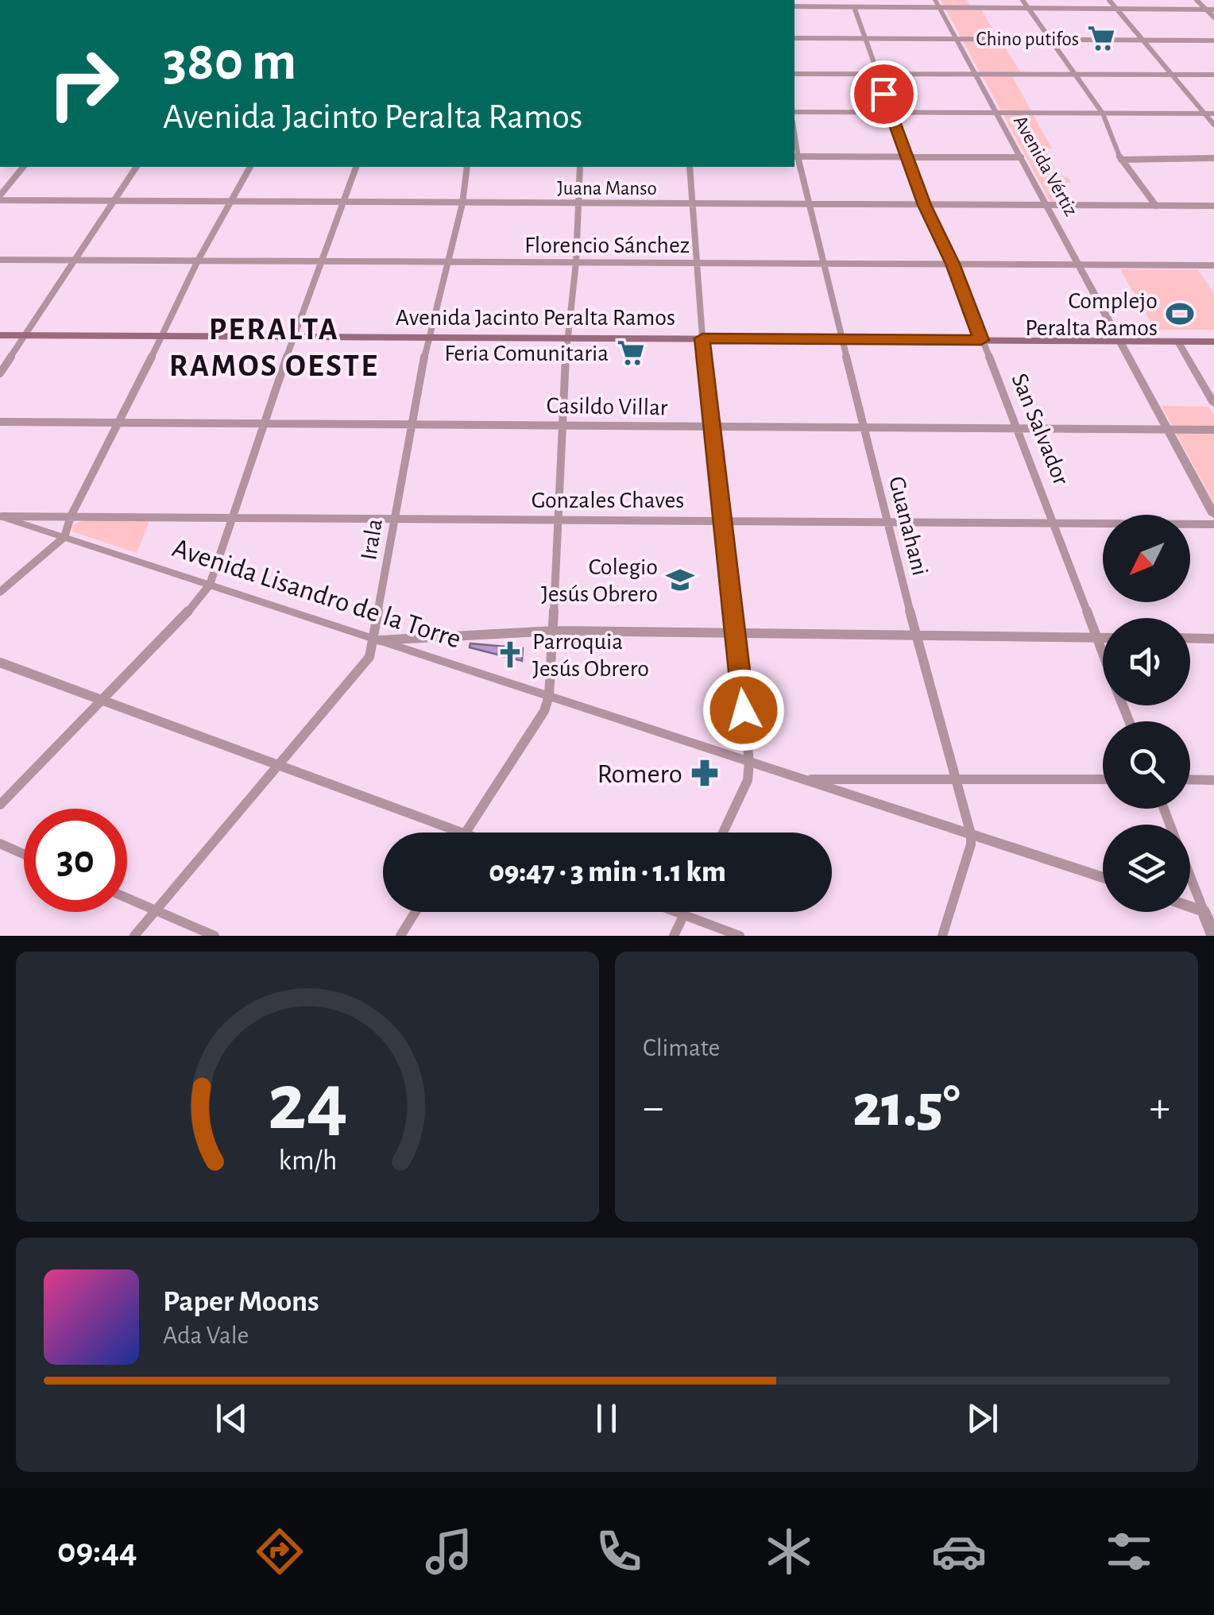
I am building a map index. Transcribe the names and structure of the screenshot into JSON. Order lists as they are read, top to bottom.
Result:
{
  "streets": {
    "main road": ["Avenida Jacinto Peralta Ramos"],
    "street": [
      "Avenida Vértiz",
      "Juana Manso",
      "Florencio Sánchez",
      "Casildo Villar",
      "San Salvador",
      "Gonzales Chaves",
      "Guanahani",
      "Irala",
      "Avenida Lisandro de la Torre"
    ]
  },
  "crossings": [
    ["Avenida Vértiz", "Juana Manso"],
    ["Avenida Vértiz", "Florencio Sánchez"],
    ["Avenida Vértiz", "Avenida Jacinto Peralta Ramos"],
    ["Avenida Vértiz", "Casildo Villar"],
    ["Juana Manso", "San Salvador"],
    ["Juana Manso", "Guanahani"],
    ["Juana Manso", "Irala"],
    ["Florencio Sánchez", "San Salvador"],
    ["Florencio Sánchez", "Guanahani"],
    ["Florencio Sánchez", "Irala"],
    ["Avenida Jacinto Peralta Ramos", "San Salvador"],
    ["Avenida Jacinto Peralta Ramos", "Guanahani"],
    ["Avenida Jacinto Peralta Ramos", "Irala"],
    ["Casildo Villar", "San Salvador"],
    ["Casildo Villar", "Guanahani"],
    ["Casildo Villar", "Irala"],
    ["San Salvador", "Gonzales Chaves"],
    ["Gonzales Chaves", "Guanahani"],
    ["Gonzales Chaves", "Irala"],
    ["Gonzales Chaves", "Avenida Lisandro de la Torre"],
    ["Guanahani", "Avenida Lisandro de la Torre"],
    ["Irala", "Avenida Lisandro de la Torre"]
  ],
  "districts": ["PERALTA RAMOS OESTE"],
  "places": {
    "supermarket": ["Chino putifos", "Feria Comunitaria"],
    "sports": ["Complejo Peralta Ramos"],
    "school or university": ["Colegio Jesús Obrero"],
    "church": ["Parroquia Jesús Obrero"],
    "pharmacy": ["Romero"]
  },
  "north": "bottom left",
  "page": {
    "turn": ["380 m", "Avenida Jacinto Peralta Ramos"],
    "limit": "30",
    "trip": "09:47 · 3 min · 1.1 km",
    "tile": "Climate",
    "heat": ["−", "21.5°", "+"],
    "song": ["Paper Moons", "Ada Vale"],
    "tabs": "09:44",
    "gauge": ["24", "km/h"]
  }
}
